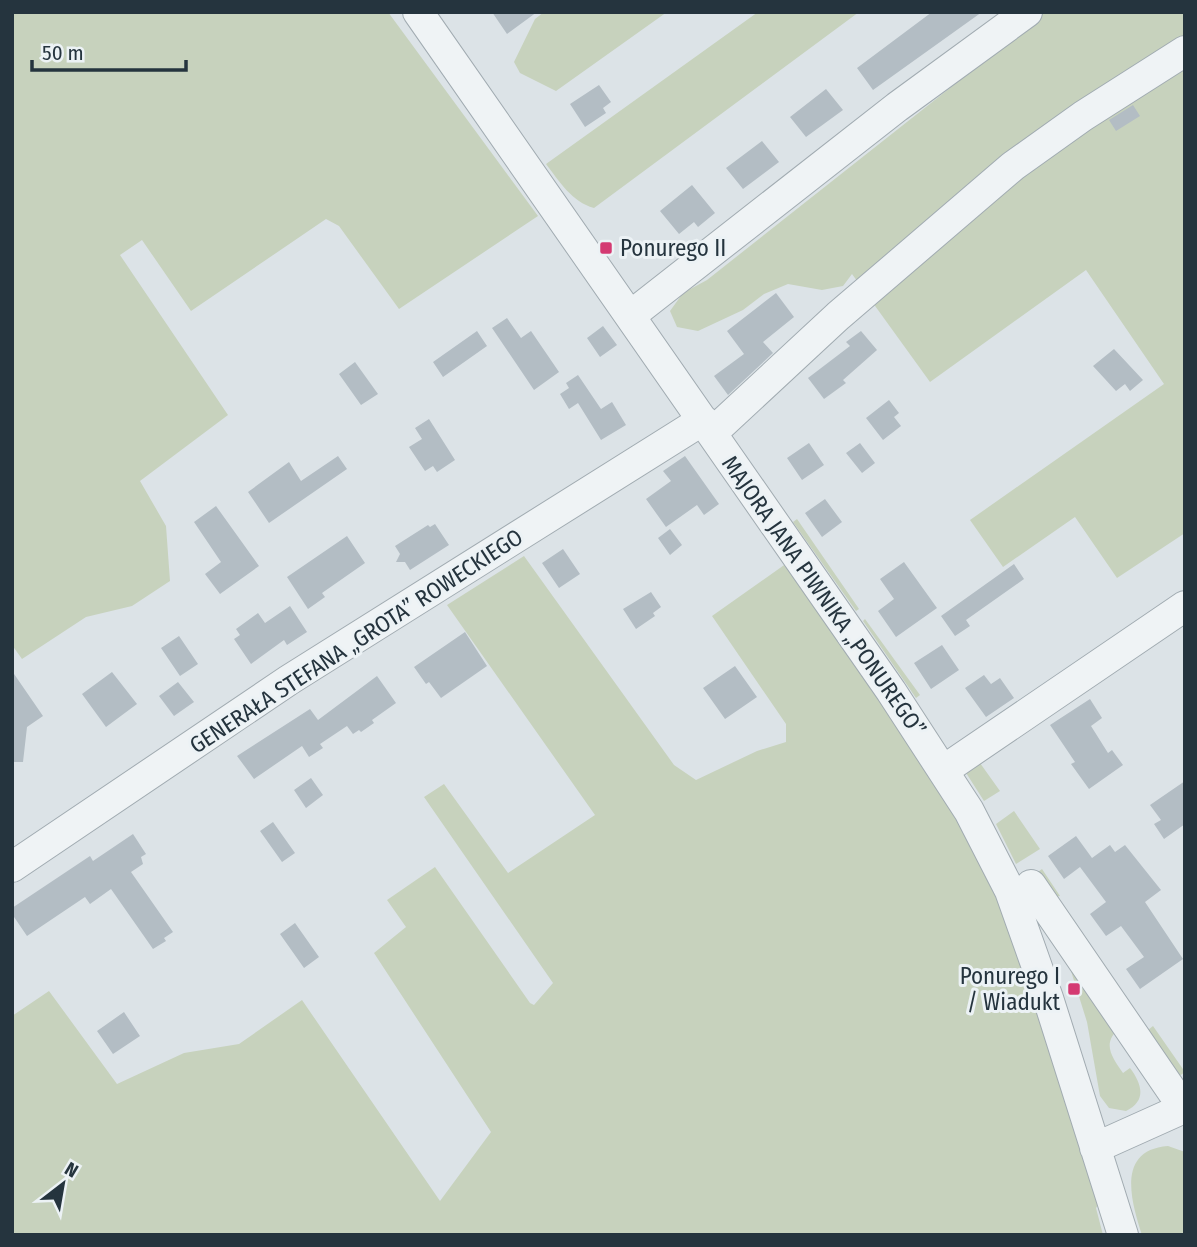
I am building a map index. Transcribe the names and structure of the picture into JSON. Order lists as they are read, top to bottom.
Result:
{
  "streets": {
    "street": ["MAJORA JANA PIWNIKA „PONUREGO”", "GENERAŁA STEFANA „GROTA” ROWECKIEGO"]
  },
  "crossings": [
    ["MAJORA JANA PIWNIKA „PONUREGO”", "GENERAŁA STEFANA „GROTA” ROWECKIEGO"]
  ],
  "places": {
    "transit": ["Ponurego II", "Ponurego I / Wiadukt"]
  },
  "scale_bar": "50 m",
  "north": "top right"
}
